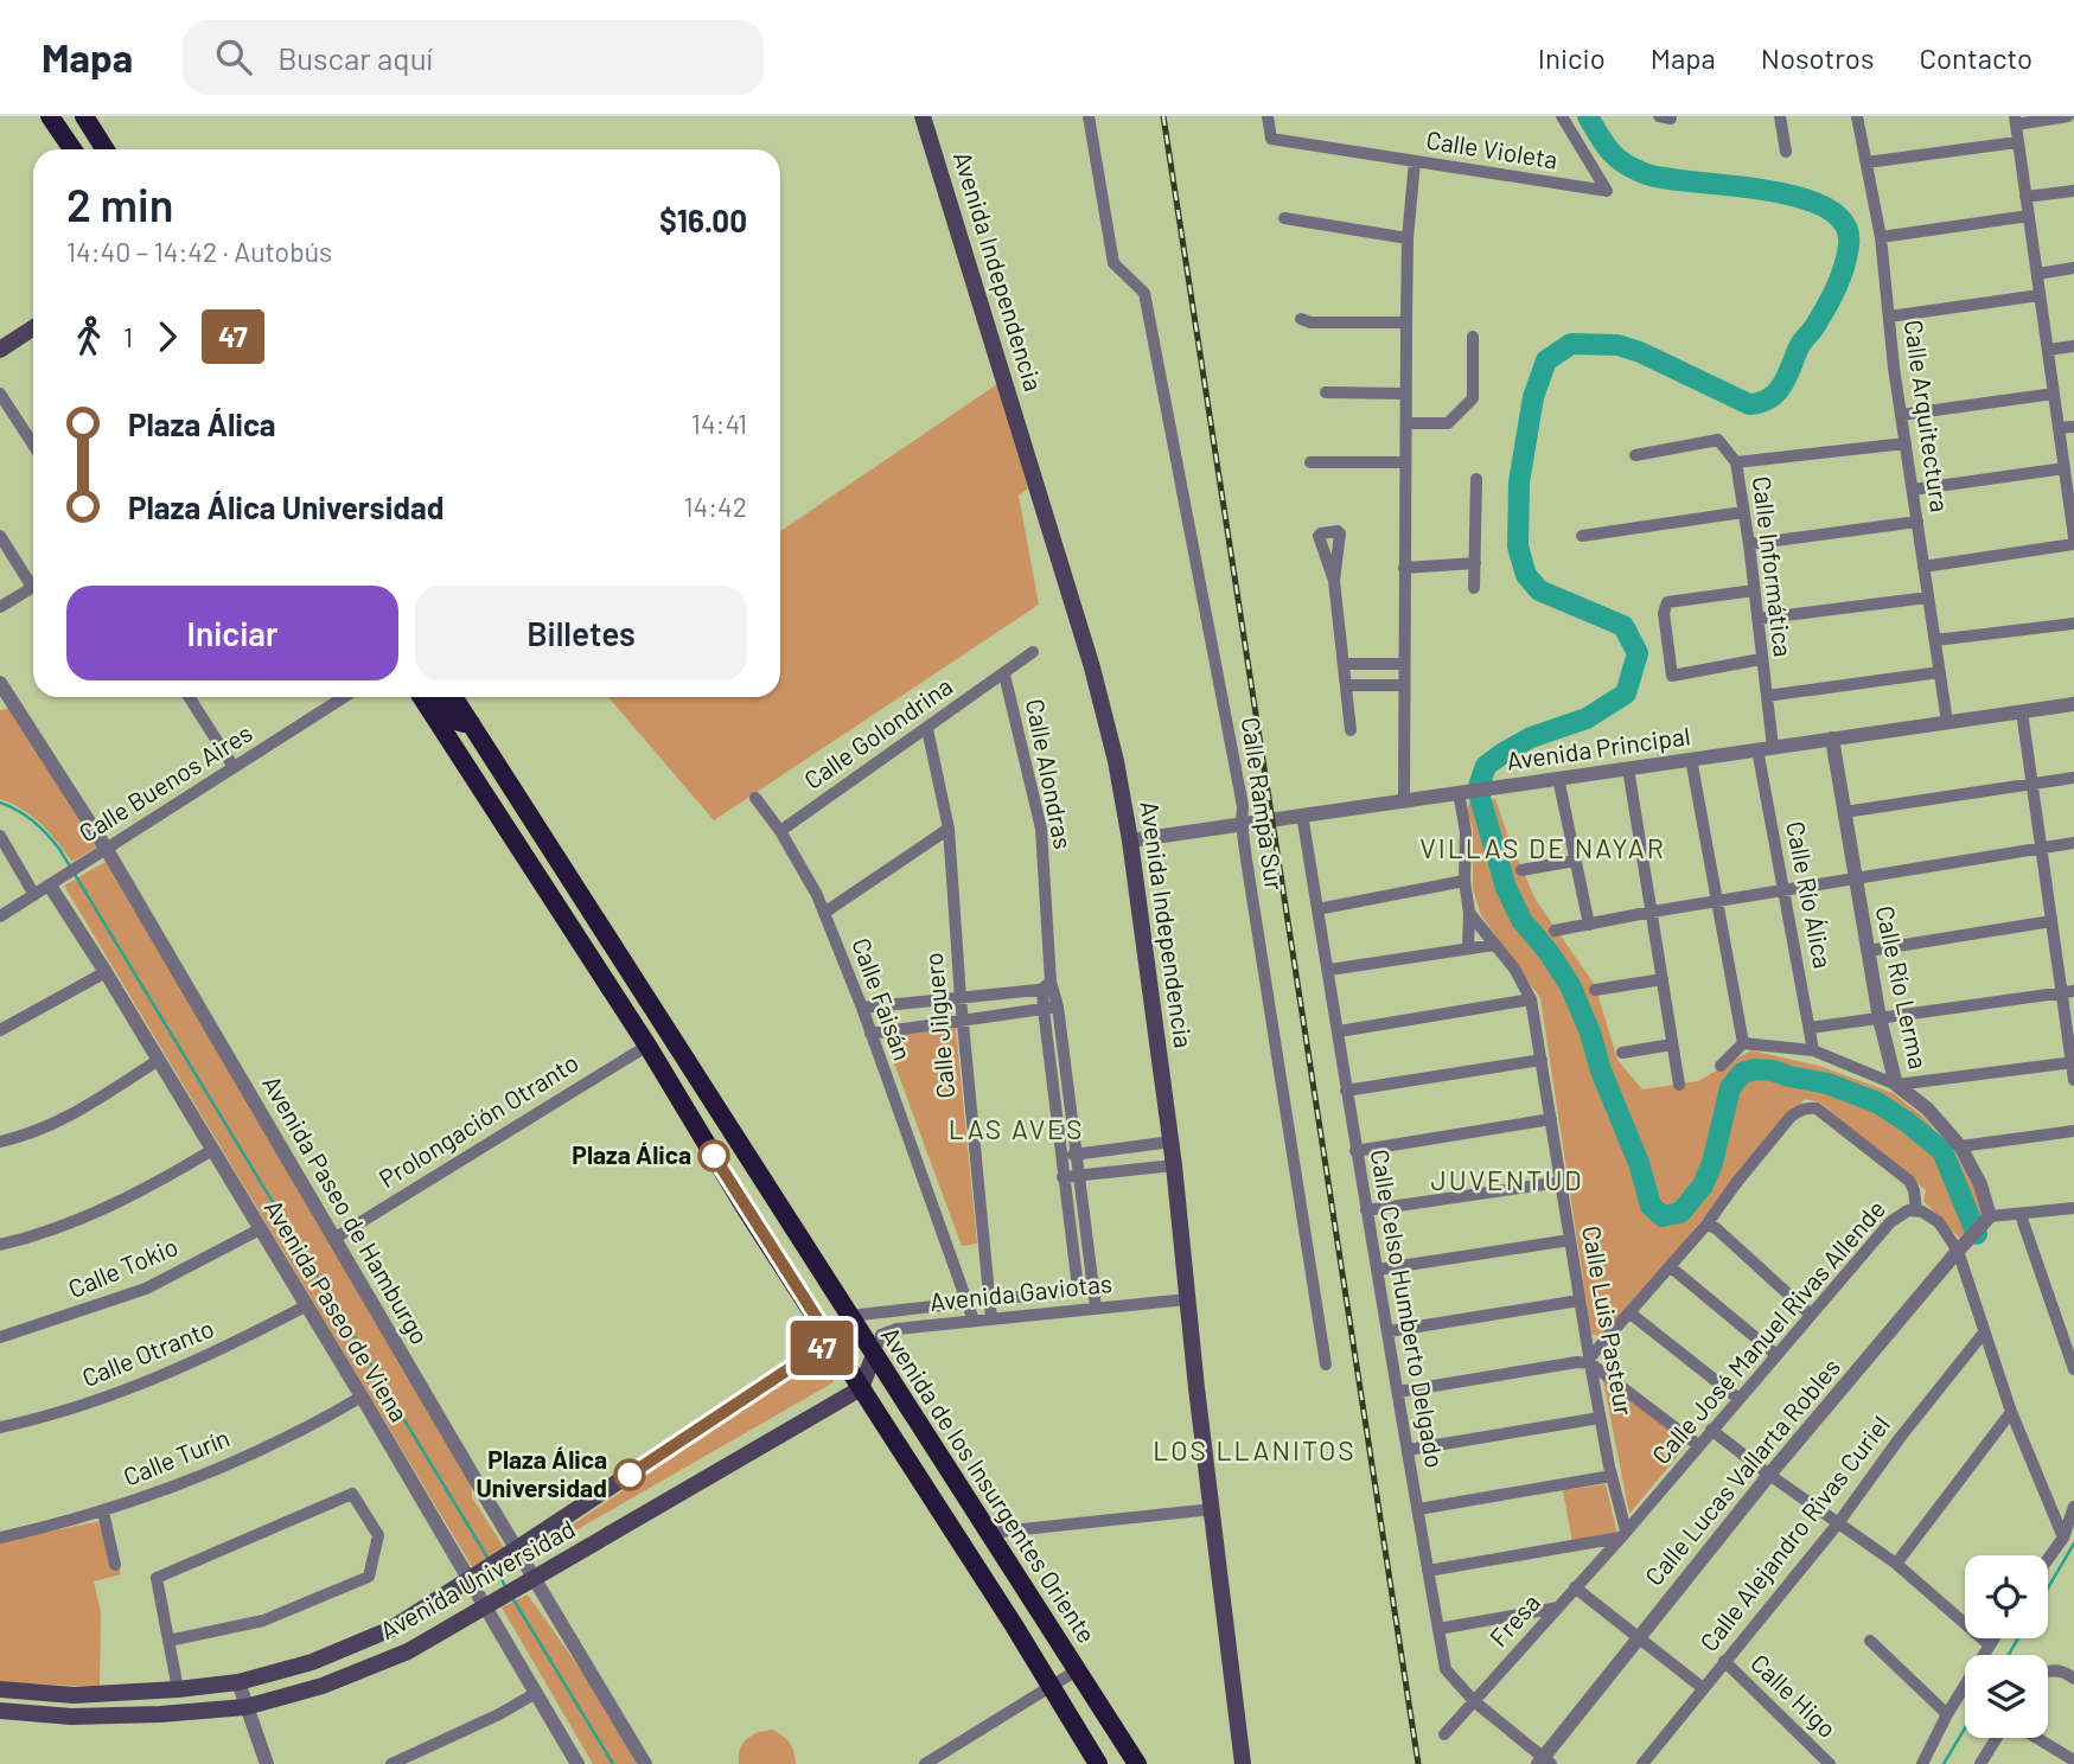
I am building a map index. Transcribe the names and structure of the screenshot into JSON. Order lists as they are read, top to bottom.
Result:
{
  "streets": {
    "highway": ["Avenida de los Insurgentes Oriente"],
    "main road": ["Avenida Independencia", "Avenida Universidad"],
    "street": [
      "Calle Violeta",
      "Calle Arquitectura",
      "Calle Informática",
      "Calle Golondrina",
      "Avenida Principal",
      "Calle Alondras",
      "Calle Buenos Aires",
      "Calle Rampa Sur",
      "Calle Río Álica",
      "Calle Río Lerma",
      "Calle Faisán",
      "Calle Jilguero",
      "Prolongación Otranto",
      "Avenida Paseo de Hamburgo",
      "Calle Tokio",
      "Avenida Gaviotas",
      "Calle Celso Humberto Delgado",
      "Avenida Paseo de Viena",
      "Calle Luis Pasteur",
      "Calle José Manuel Rivas Allende",
      "Calle Otranto",
      "Calle Turín",
      "Calle Lucas Vallarta Robles",
      "Calle Alejandro Rivas Curiel",
      "Fresa",
      "Calle Higo"
    ]
  },
  "crossings": [
    ["Avenida Independencia", "Avenida Principal"],
    ["Avenida Independencia", "Avenida Gaviotas"],
    ["Calle Arquitectura", "Calle Informática"],
    ["Calle Arquitectura", "Avenida Principal"],
    ["Calle Informática", "Avenida Principal"],
    ["Calle Informática", "Calle Río Álica"],
    ["Calle Golondrina", "Calle Alondras"],
    ["Calle Golondrina", "Calle Faisán"],
    ["Calle Golondrina", "Calle Jilguero"],
    ["Avenida Principal", "Calle Rampa Sur"],
    ["Avenida Principal", "Calle Río Álica"],
    ["Avenida Principal", "Calle Río Lerma"],
    ["Avenida Principal", "Calle Celso Humberto Delgado"],
    ["Calle Alondras", "Avenida Gaviotas"],
    ["Calle Buenos Aires", "Avenida Paseo de Hamburgo"],
    ["Calle Buenos Aires", "Avenida Paseo de Viena"],
    ["Calle Río Lerma", "Calle Lucas Vallarta Robles"],
    ["Calle Faisán", "Avenida Gaviotas"],
    ["Calle Jilguero", "Avenida Gaviotas"],
    ["Prolongación Otranto", "Avenida Paseo de Hamburgo"],
    ["Avenida Paseo de Hamburgo", "Avenida Universidad"],
    ["Calle Tokio", "Avenida Paseo de Viena"],
    ["Avenida Gaviotas", "Avenida de los Insurgentes Oriente"],
    ["Avenida Gaviotas", "Avenida Universidad"],
    ["Calle Celso Humberto Delgado", "Calle Lucas Vallarta Robles"],
    ["Calle Celso Humberto Delgado", "Fresa"],
    ["Avenida Paseo de Viena", "Calle Otranto"],
    ["Avenida Paseo de Viena", "Calle Turín"],
    ["Avenida Paseo de Viena", "Avenida Universidad"],
    ["Calle Luis Pasteur", "Calle José Manuel Rivas Allende"],
    ["Calle Luis Pasteur", "Fresa"],
    ["Calle José Manuel Rivas Allende", "Calle Lucas Vallarta Robles"],
    ["Calle José Manuel Rivas Allende", "Fresa"],
    ["Avenida de los Insurgentes Oriente", "Avenida Universidad"],
    ["Calle Alejandro Rivas Curiel", "Calle Higo"]
  ],
  "districts": [
    "VILLAS DE NAYAR",
    "LAS AVES",
    "JUVENTUD",
    "LOS LLANITOS"
  ],
  "places": ["Plaza Álica", "Plaza Álica Universidad"],
  "lines": ["bus line 47"],
  "page": {
    "header": "Mapa",
    "search": "Buscar aquí",
    "nav": [
      "Inicio",
      "Mapa",
      "Nosotros",
      "Contacto"
    ],
    "on_map": "47",
    "heading": ["2 min", "14:40 – 14:42 · Autobús", "$16.00"],
    "legs": ["1", "47"],
    "list": [
      {
        "name": "Plaza Álica",
        "value": "14:41"
      },
      {
        "name": "Plaza Álica Universidad",
        "value": "14:42"
      }
    ],
    "buttons": ["Iniciar", "Billetes"]
  }
}
